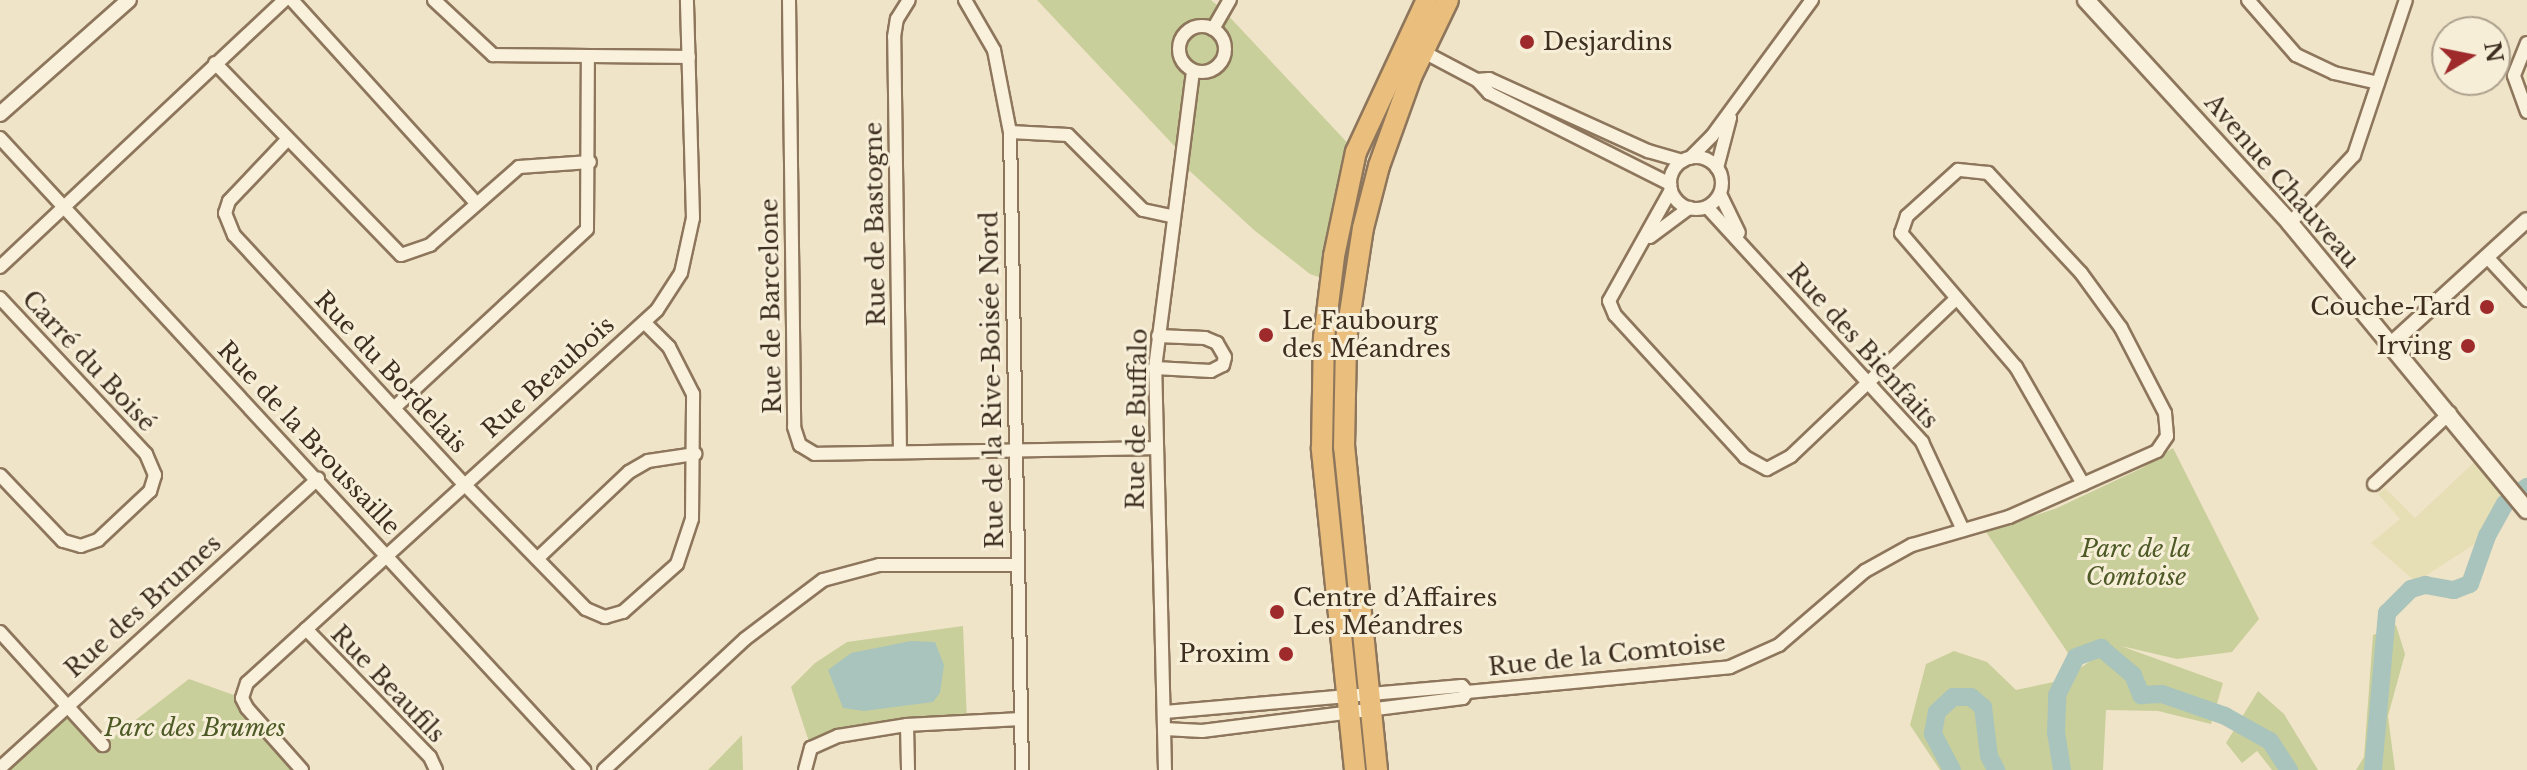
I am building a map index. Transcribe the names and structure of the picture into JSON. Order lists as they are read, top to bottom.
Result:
{
  "streets": {
    "main road": ["Avenue Chauveau"],
    "street": [
      "Rue de Bastogne",
      "Rue de Barcelone",
      "Rue des Bienfaits",
      "Carré du Boisé",
      "Rue du Bordelais",
      "Rue Beaubois",
      "Rue de la Rive-Boisée Nord",
      "Rue de Buffalo",
      "Rue de la Broussaille",
      "Rue des Brumes",
      "Rue de la Comtoise",
      "Rue Beaufils"
    ]
  },
  "crossings": [
    ["Rue de Bastogne", "Rue de Barcelone"],
    ["Rue de Barcelone", "Rue de la Rive-Boisée Nord"],
    ["Rue de Barcelone", "Rue de Buffalo"],
    ["Rue des Bienfaits", "Rue de la Comtoise"],
    ["Rue du Bordelais", "Rue Beaubois"],
    ["Rue Beaubois", "Rue de la Broussaille"],
    ["Rue Beaubois", "Rue Beaufils"],
    ["Rue de la Broussaille", "Rue des Brumes"]
  ],
  "parks": ["Parc de la Comtoise", "Parc des Brumes"],
  "places": [
    "Desjardins",
    "Couche-Tard",
    "Le Faubourg des Méandres",
    "Irving",
    "Centre d’Affaires Les Méandres",
    "Proxim"
  ],
  "north": "right"
}
